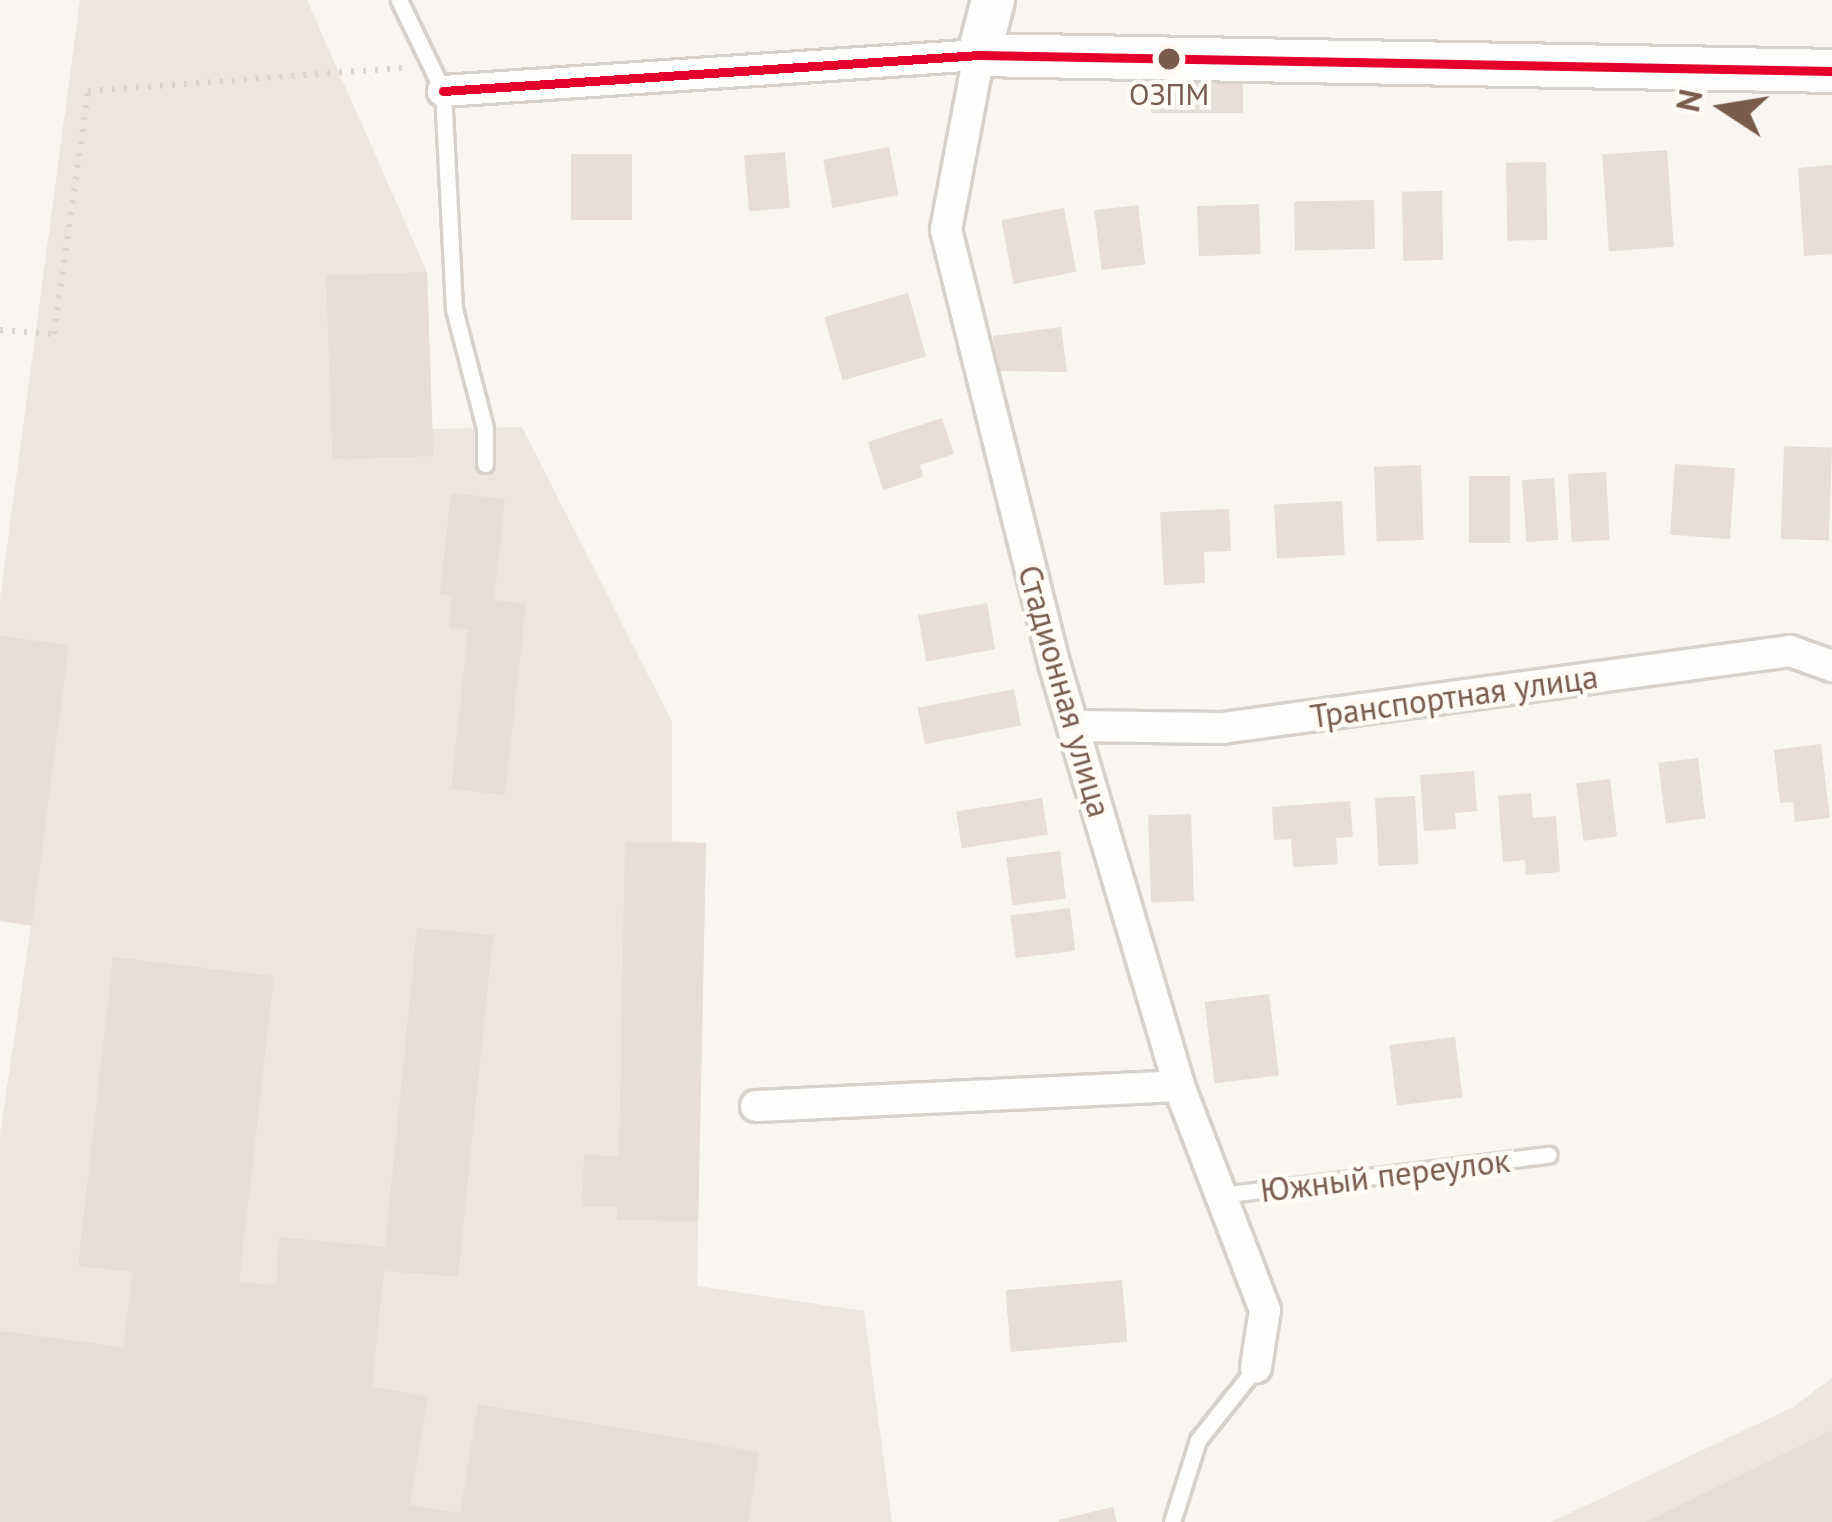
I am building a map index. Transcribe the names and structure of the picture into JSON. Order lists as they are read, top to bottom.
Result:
{
  "streets": {
    "street": ["Стадионная улица", "Транспортная улица"],
    "lane": ["Южный переулок"]
  },
  "crossings": [
    ["Стадионная улица", "Транспортная улица"],
    ["Стадионная улица", "Южный переулок"]
  ],
  "places": ["ОЗПМ"],
  "north": "left"
}
